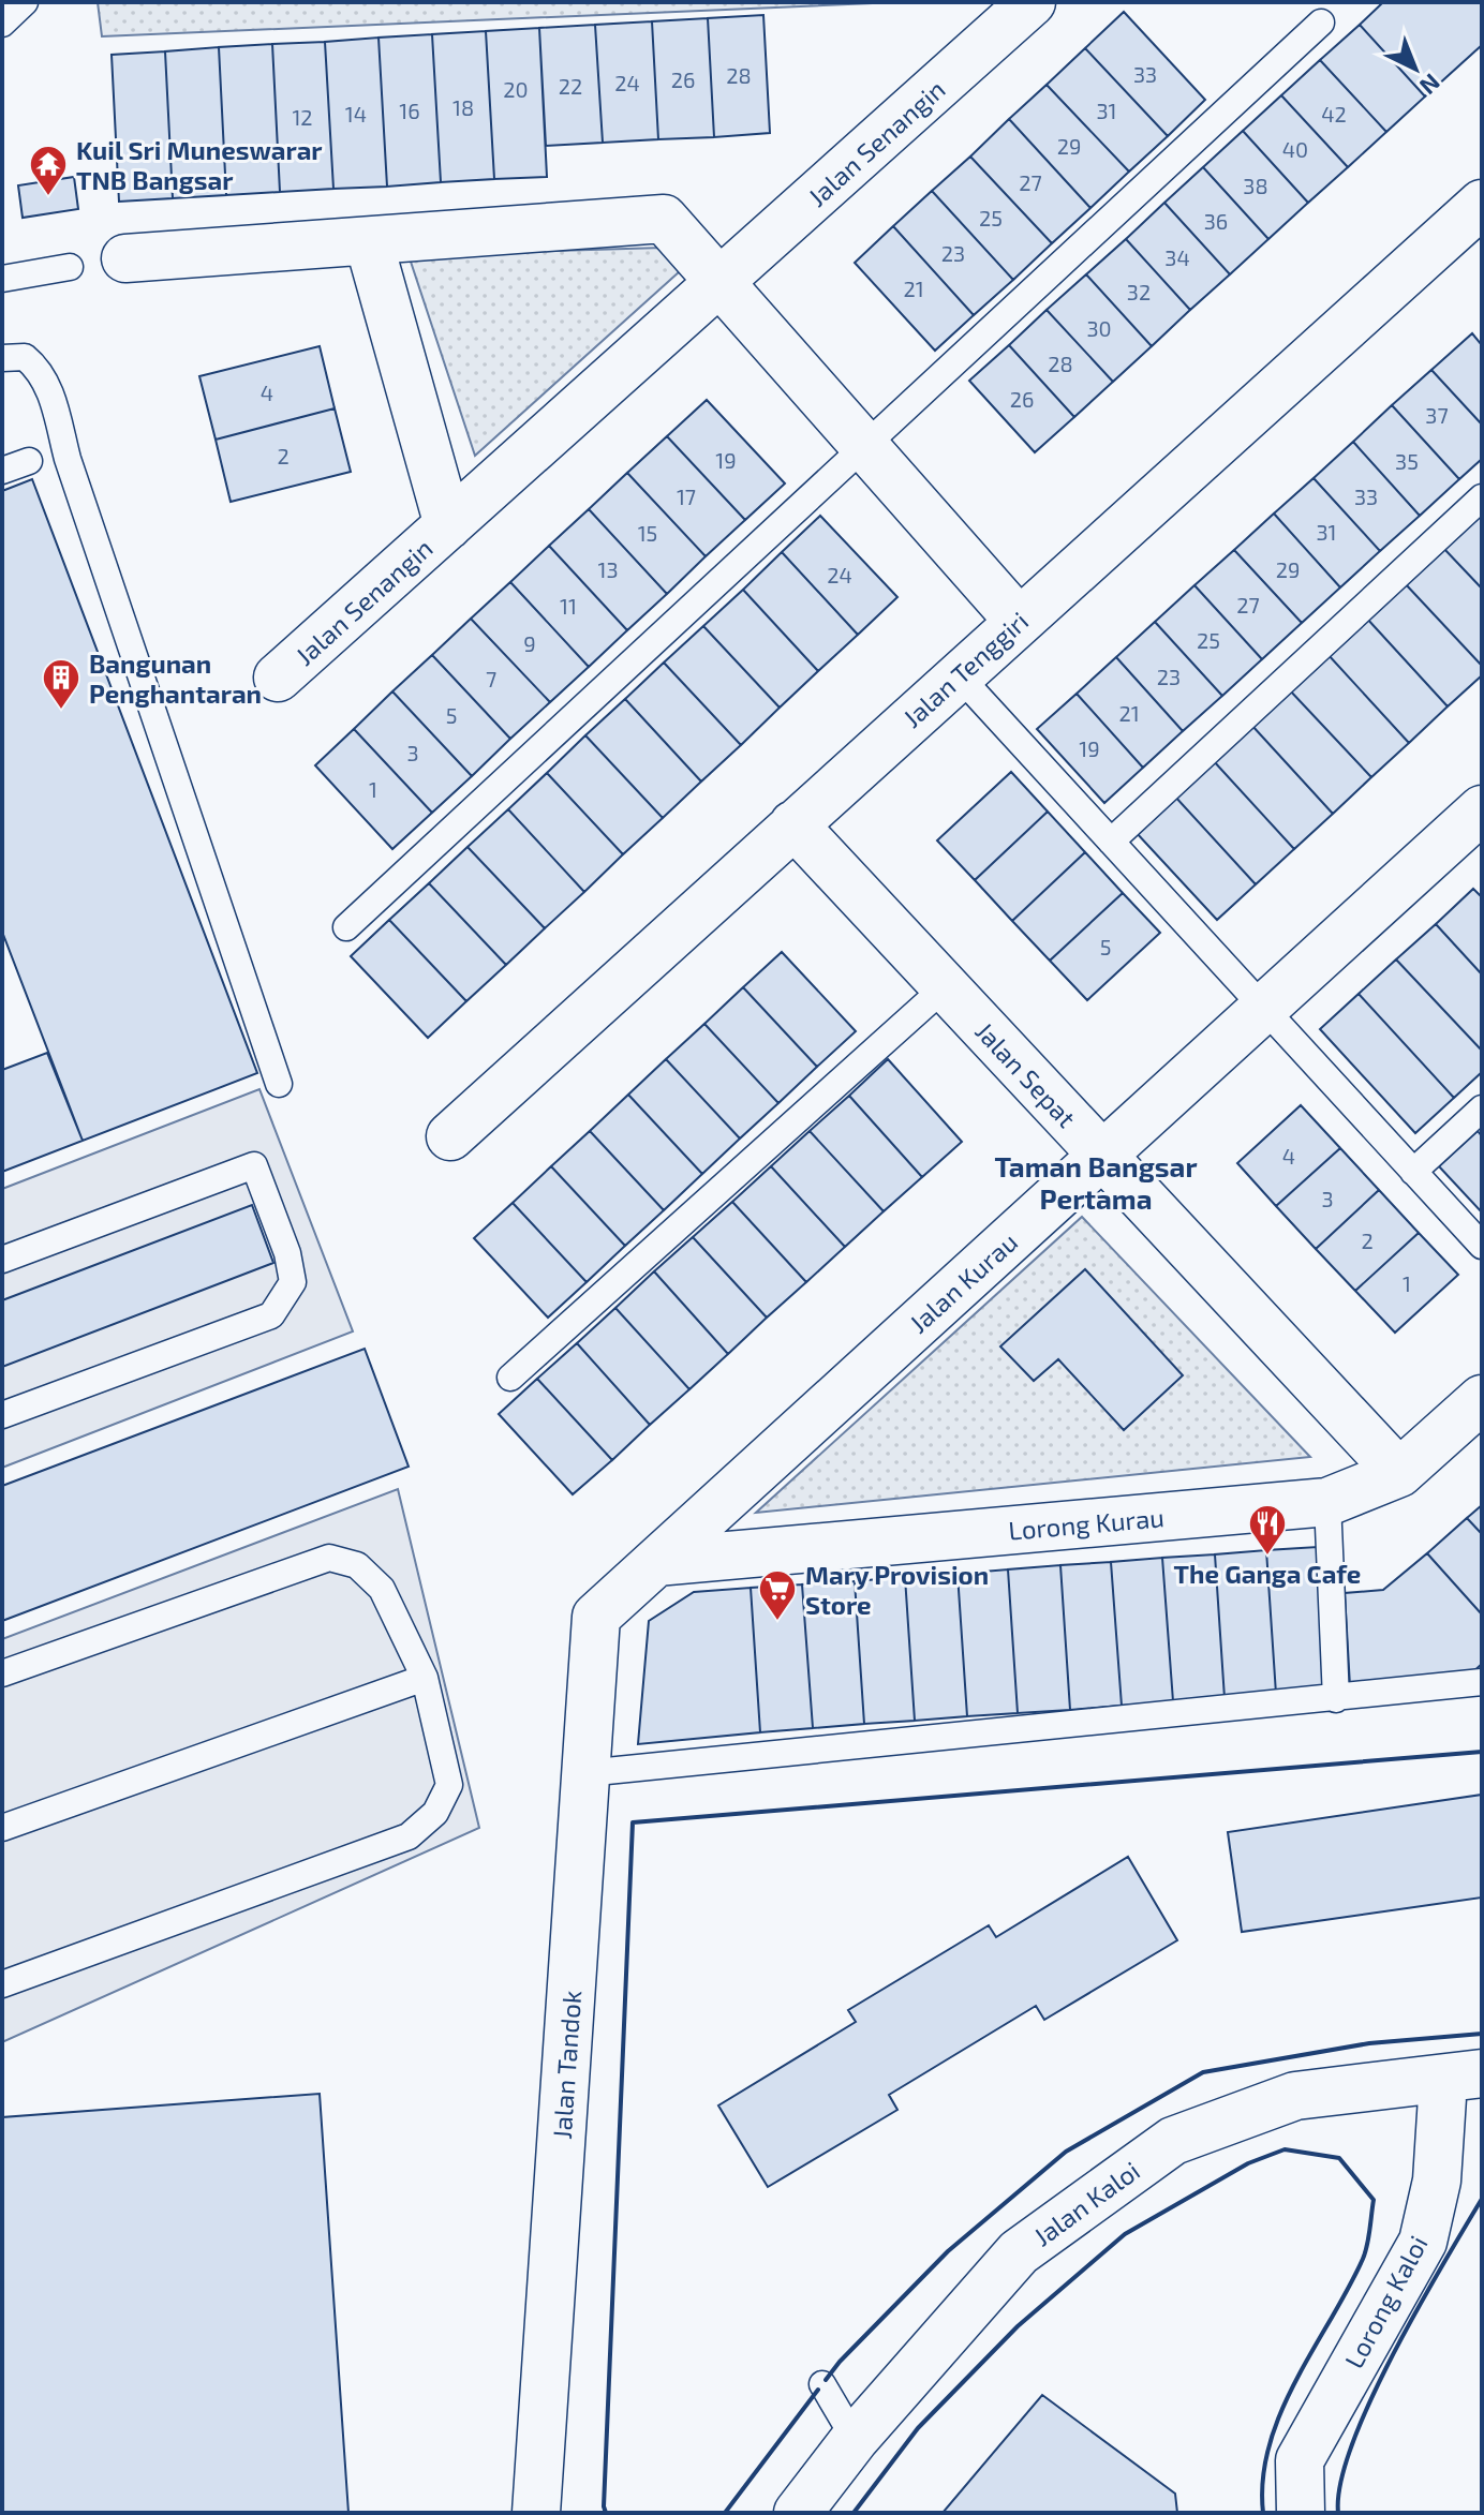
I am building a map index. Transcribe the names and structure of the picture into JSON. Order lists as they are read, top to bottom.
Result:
{
  "streets": {
    "street": [
      "Jalan Senangin",
      "Jalan Tenggiri",
      "Jalan Sepat",
      "Jalan Kurau",
      "Lorong Kurau",
      "Jalan Tandok",
      "Jalan Kaloi",
      "Lorong Kaloi"
    ]
  },
  "crossings": [
    ["Jalan Tenggiri", "Jalan Sepat"],
    ["Jalan Sepat", "Jalan Kurau"],
    ["Jalan Sepat", "Lorong Kurau"],
    ["Jalan Kurau", "Lorong Kurau"],
    ["Jalan Kurau", "Jalan Tandok"],
    ["Jalan Kaloi", "Lorong Kaloi"]
  ],
  "districts": ["Taman Bangsar Pertama"],
  "places": {
    "temple": ["Kuil Sri Muneswarar TNB Bangsar"],
    "building": ["Bangunan Penghantaran"],
    "restaurant": ["The Ganga Cafe"],
    "supermarket": ["Mary Provision Store"]
  },
  "house_numbers": [
    "33",
    "28",
    "26",
    "24",
    "22",
    "20",
    "18",
    "16",
    "31",
    "14",
    "42",
    "12",
    "29",
    "40",
    "27",
    "38",
    "25",
    "36",
    "23",
    "34",
    "21",
    "32",
    "30",
    "28",
    "4",
    "26",
    "37",
    "2",
    "19",
    "35",
    "17",
    "33",
    "31",
    "15",
    "13",
    "29",
    "24",
    "27",
    "11",
    "25",
    "9",
    "23",
    "7",
    "21",
    "5",
    "19",
    "3",
    "1",
    "5",
    "4",
    "3",
    "2",
    "1"
  ],
  "north": "bottom right"
}
